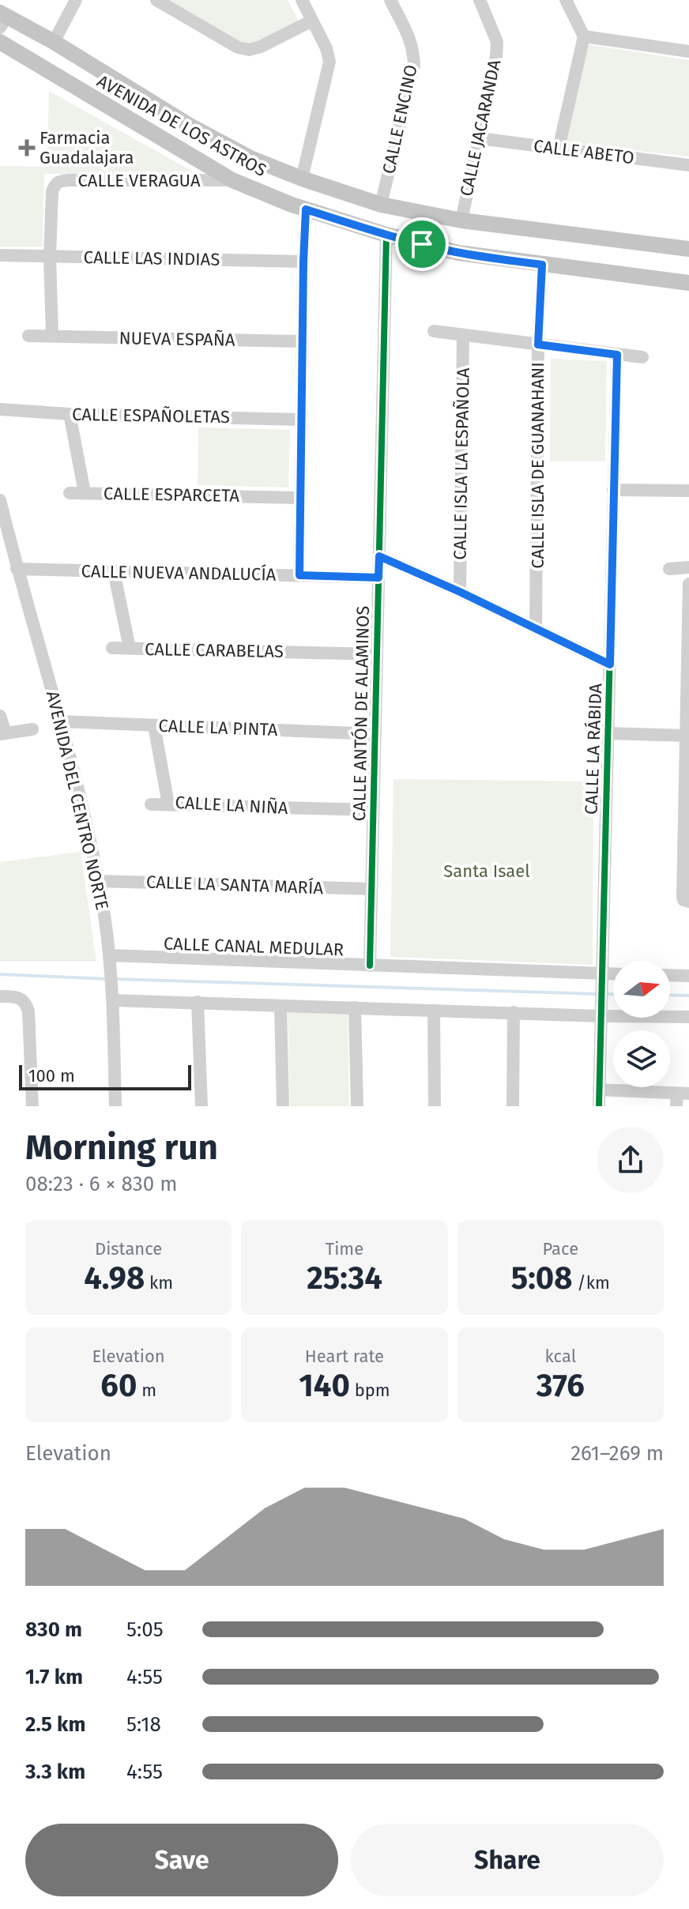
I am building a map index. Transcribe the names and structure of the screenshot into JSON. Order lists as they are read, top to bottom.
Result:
{
  "streets": {
    "main road": ["AVENIDA DE LOS ASTROS"],
    "street": [
      "CALLE ENCINO",
      "CALLE JACARANDA",
      "CALLE ABETO",
      "CALLE VERAGUA",
      "CALLE LAS INDIAS",
      "NUEVA ESPAÑA",
      "CALLE ESPAÑOLETAS",
      "CALLE ISLA LA ESPAÑOLA",
      "CALLE ISLA DE GUANAHANI",
      "CALLE ESPARCETA",
      "CALLE NUEVA ANDALUCÍA",
      "CALLE CARABELAS",
      "CALLE ANTÓN DE ALAMINOS",
      "CALLE LA PINTA",
      "CALLE LA RÁBIDA",
      "AVENIDA DEL CENTRO NORTE",
      "CALLE LA NIÑA",
      "CALLE LA SANTA MARÍA",
      "CALLE CANAL MEDULAR"
    ]
  },
  "crossings": [
    ["CALLE ENCINO", "AVENIDA DE LOS ASTROS"],
    ["AVENIDA DE LOS ASTROS", "CALLE JACARANDA"],
    ["AVENIDA DE LOS ASTROS", "CALLE VERAGUA"],
    ["AVENIDA DE LOS ASTROS", "CALLE ISLA DE GUANAHANI"],
    ["AVENIDA DE LOS ASTROS", "CALLE ANTÓN DE ALAMINOS"],
    ["CALLE JACARANDA", "CALLE ABETO"],
    ["CALLE VERAGUA", "CALLE LAS INDIAS"],
    ["CALLE ESPAÑOLETAS", "CALLE ESPARCETA"],
    ["CALLE NUEVA ANDALUCÍA", "CALLE CARABELAS"],
    ["CALLE NUEVA ANDALUCÍA", "CALLE ANTÓN DE ALAMINOS"],
    ["CALLE NUEVA ANDALUCÍA", "AVENIDA DEL CENTRO NORTE"],
    ["CALLE CARABELAS", "CALLE ANTÓN DE ALAMINOS"],
    ["CALLE ANTÓN DE ALAMINOS", "CALLE LA PINTA"],
    ["CALLE ANTÓN DE ALAMINOS", "CALLE LA NIÑA"],
    ["CALLE ANTÓN DE ALAMINOS", "CALLE LA SANTA MARÍA"],
    ["CALLE ANTÓN DE ALAMINOS", "CALLE CANAL MEDULAR"],
    ["CALLE LA PINTA", "AVENIDA DEL CENTRO NORTE"],
    ["CALLE LA PINTA", "CALLE LA NIÑA"],
    ["CALLE LA RÁBIDA", "CALLE CANAL MEDULAR"],
    ["AVENIDA DEL CENTRO NORTE", "CALLE LA SANTA MARÍA"],
    ["AVENIDA DEL CENTRO NORTE", "CALLE CANAL MEDULAR"]
  ],
  "parks": ["Santa Isael"],
  "places": {
    "health": ["Farmacia Guadalajara"]
  },
  "scale_bar": "100 m",
  "north": "right",
  "page": {
    "scale": "100 m",
    "heading": ["Morning run", "08:23 · 6 × 830 m"],
    "stats": [
      ["Distance", "4.98 km"],
      ["Time", "25:34"],
      ["Pace", "5:08 /km"],
      ["Elevation", "60 m"],
      ["Heart rate", "140 bpm"],
      ["kcal", "376"]
    ],
    "chart": ["Elevation", "261–269 m"],
    "list": [
      {
        "name": "830 m",
        "note": "5:05"
      },
      {
        "name": "1.7 km",
        "note": "4:55"
      },
      {
        "name": "2.5 km",
        "note": "5:18"
      },
      {
        "name": "3.3 km",
        "note": "4:55"
      }
    ],
    "buttons": ["Save", "Share"]
  }
}
